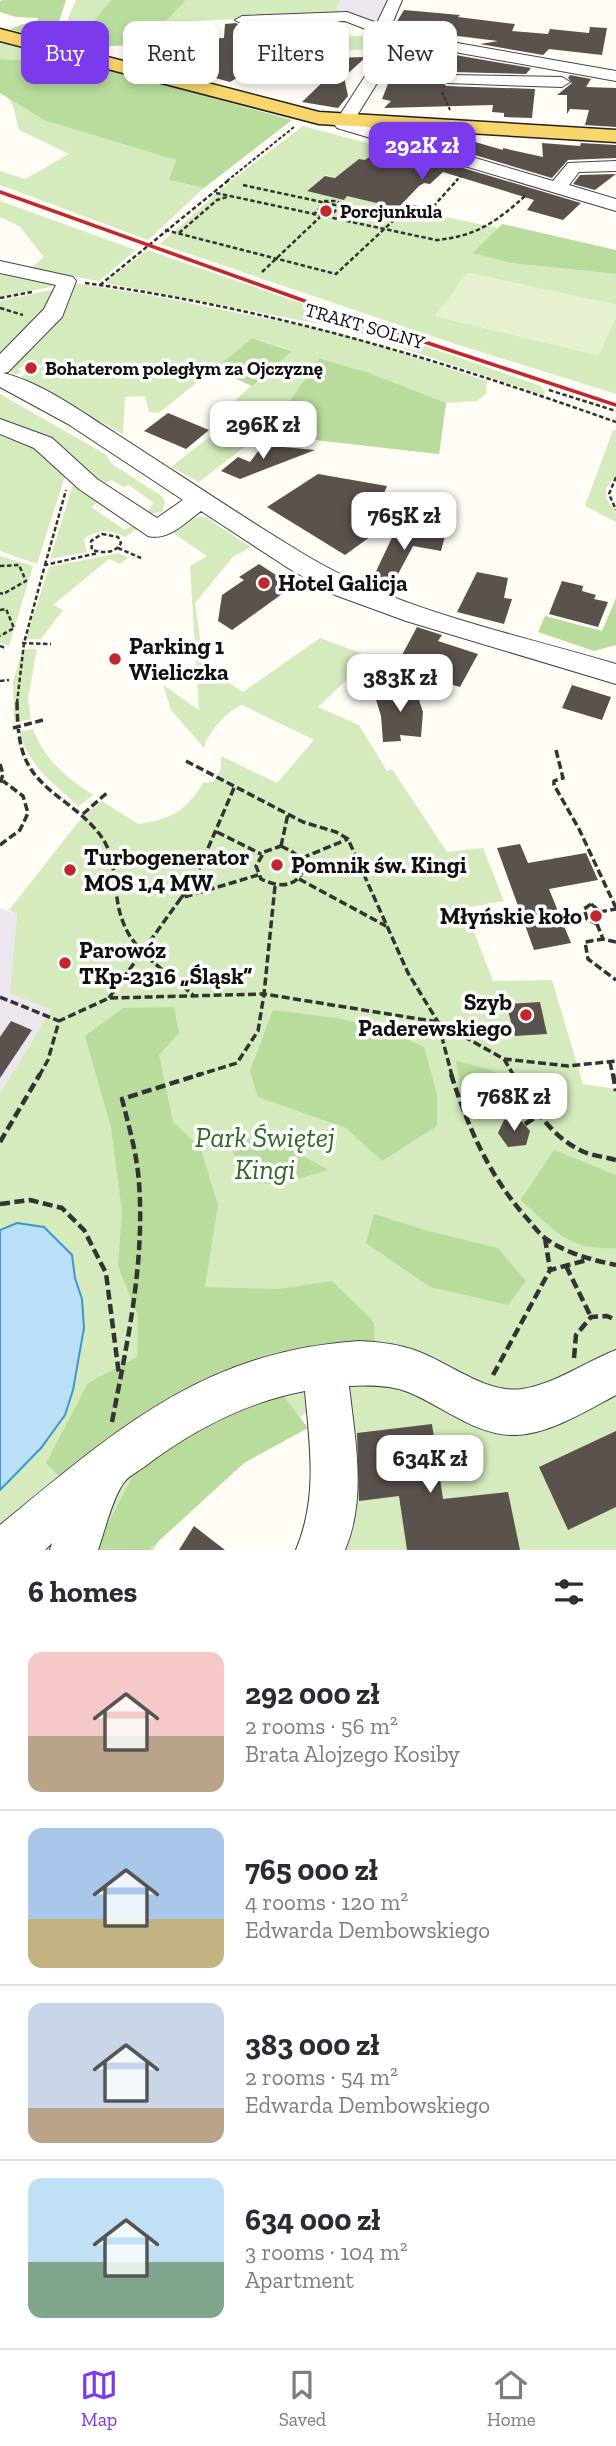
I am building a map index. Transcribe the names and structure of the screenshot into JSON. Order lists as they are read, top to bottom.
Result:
{
  "streets": {
    "path": ["TRAKT SOLNY"]
  },
  "parks": ["Park Świętej Kingi"],
  "places": [
    "Porcjunkula",
    "Bohaterom poległym za Ojczyznę",
    "Hotel Galicja",
    "Parking 1 Wieliczka",
    "Pomnik św. Kingi",
    "Turbogenerator MOS 1,4 MW",
    "Młyńskie koło",
    "Parowóz TKp-2316 „Śląsk”",
    "Szyb Paderewskiego"
  ],
  "page": {
    "chip": [
      "Buy",
      "Rent",
      "Filters",
      "New"
    ],
    "price": [
      "292K zł",
      "296K zł",
      "765K zł",
      "383K zł",
      "768K zł",
      "634K zł"
    ],
    "heading": "6 homes",
    "list": [
      {
        "name": "292 000 zł",
        "note": "2 rooms · 56 m² · Brata Alojzego Kosiby"
      },
      {
        "name": "765 000 zł",
        "note": "4 rooms · 120 m² · Edwarda Dembowskiego"
      },
      {
        "name": "383 000 zł",
        "note": "2 rooms · 54 m² · Edwarda Dembowskiego"
      },
      {
        "name": "634 000 zł",
        "note": "3 rooms · 104 m² · Apartment"
      }
    ],
    "tabs": ["Map", "Saved", "Home"]
  }
}
